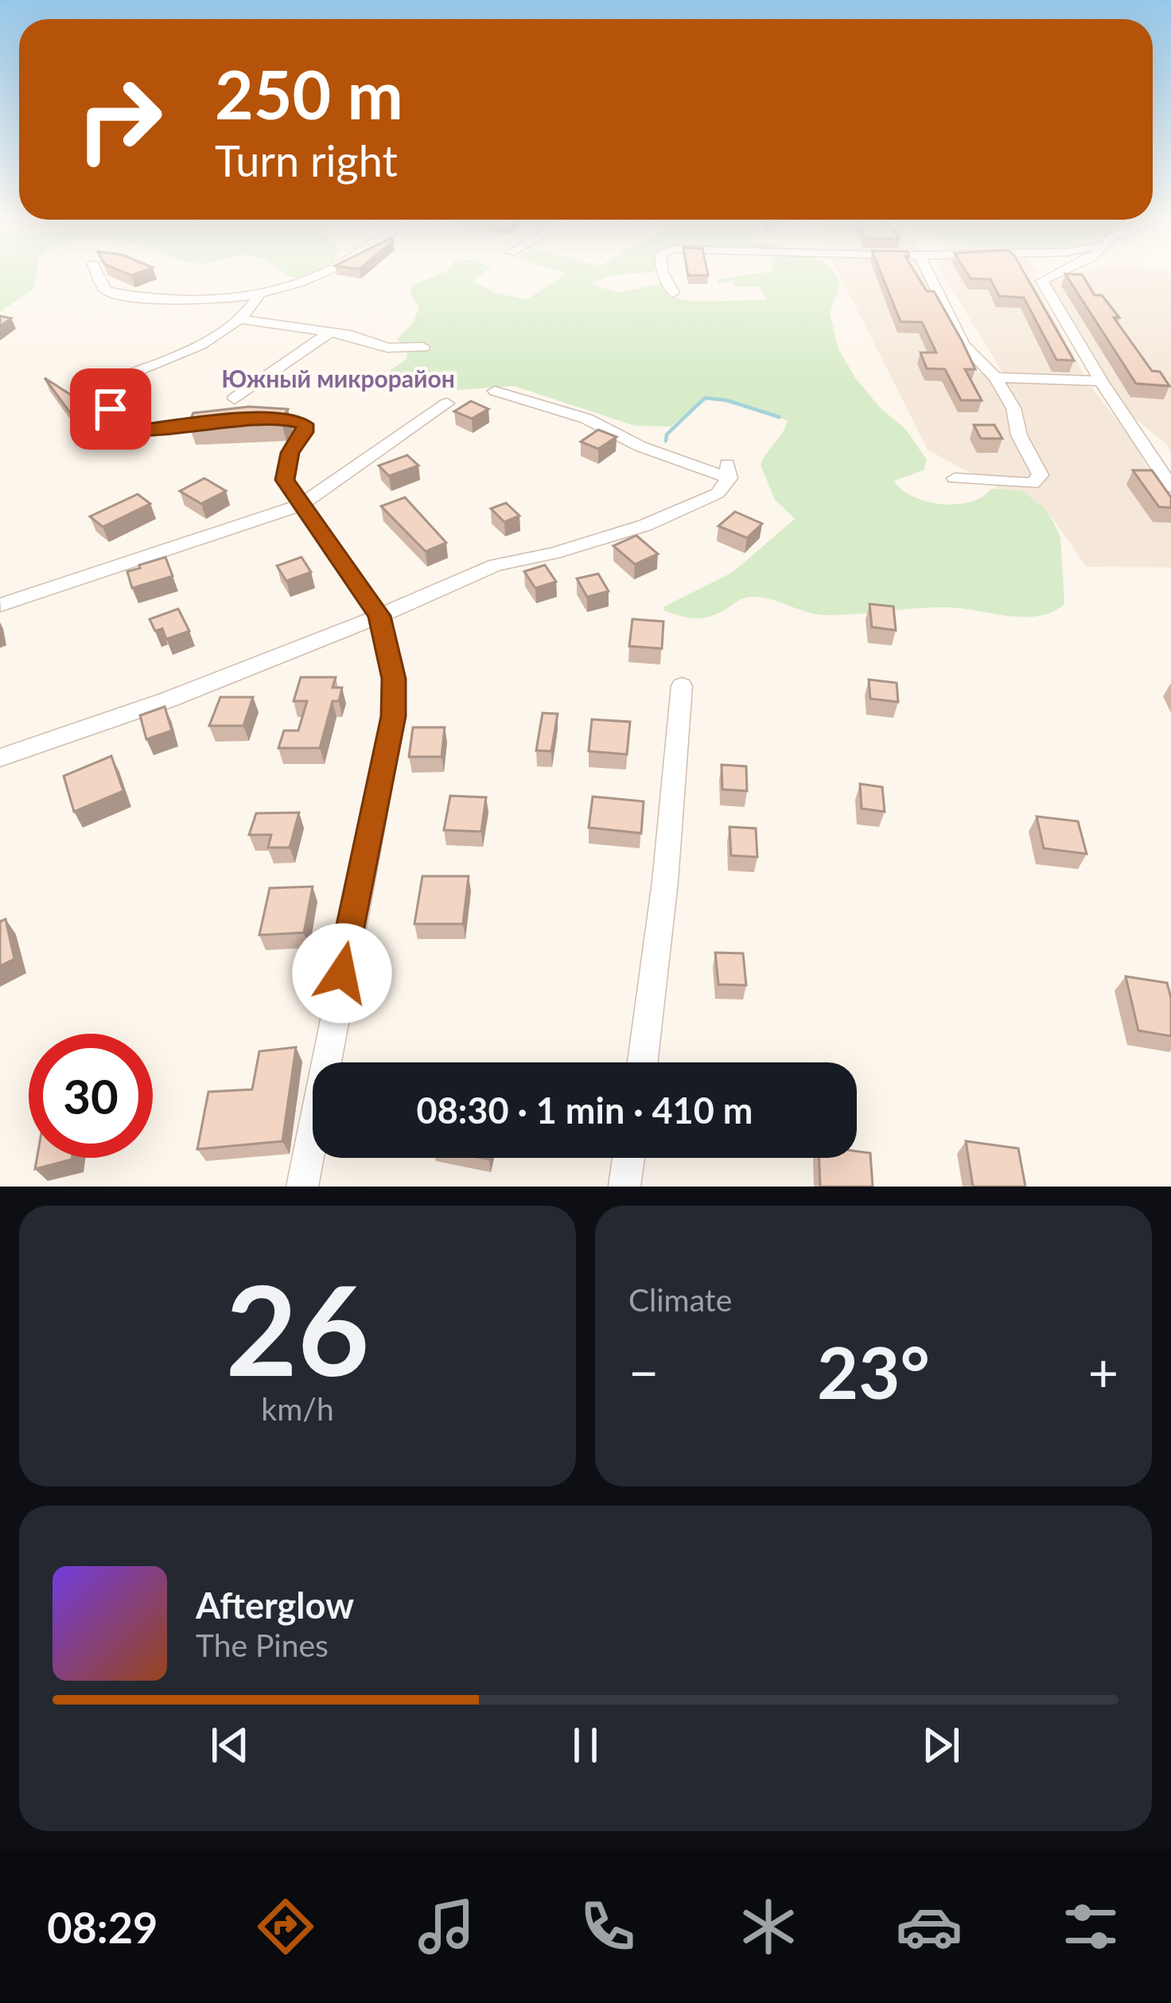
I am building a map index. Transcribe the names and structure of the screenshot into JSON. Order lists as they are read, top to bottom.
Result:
{
  "districts": ["Южный микрорайон"],
  "page": {
    "turn": ["250 m", "Turn right"],
    "limit": "30",
    "trip": "08:30 · 1 min · 410 m",
    "tile": [
      ["26", "km/h"],
      "Climate"
    ],
    "heat": ["−", "23°", "+"],
    "song": ["Afterglow", "The Pines"],
    "tabs": "08:29"
  }
}
